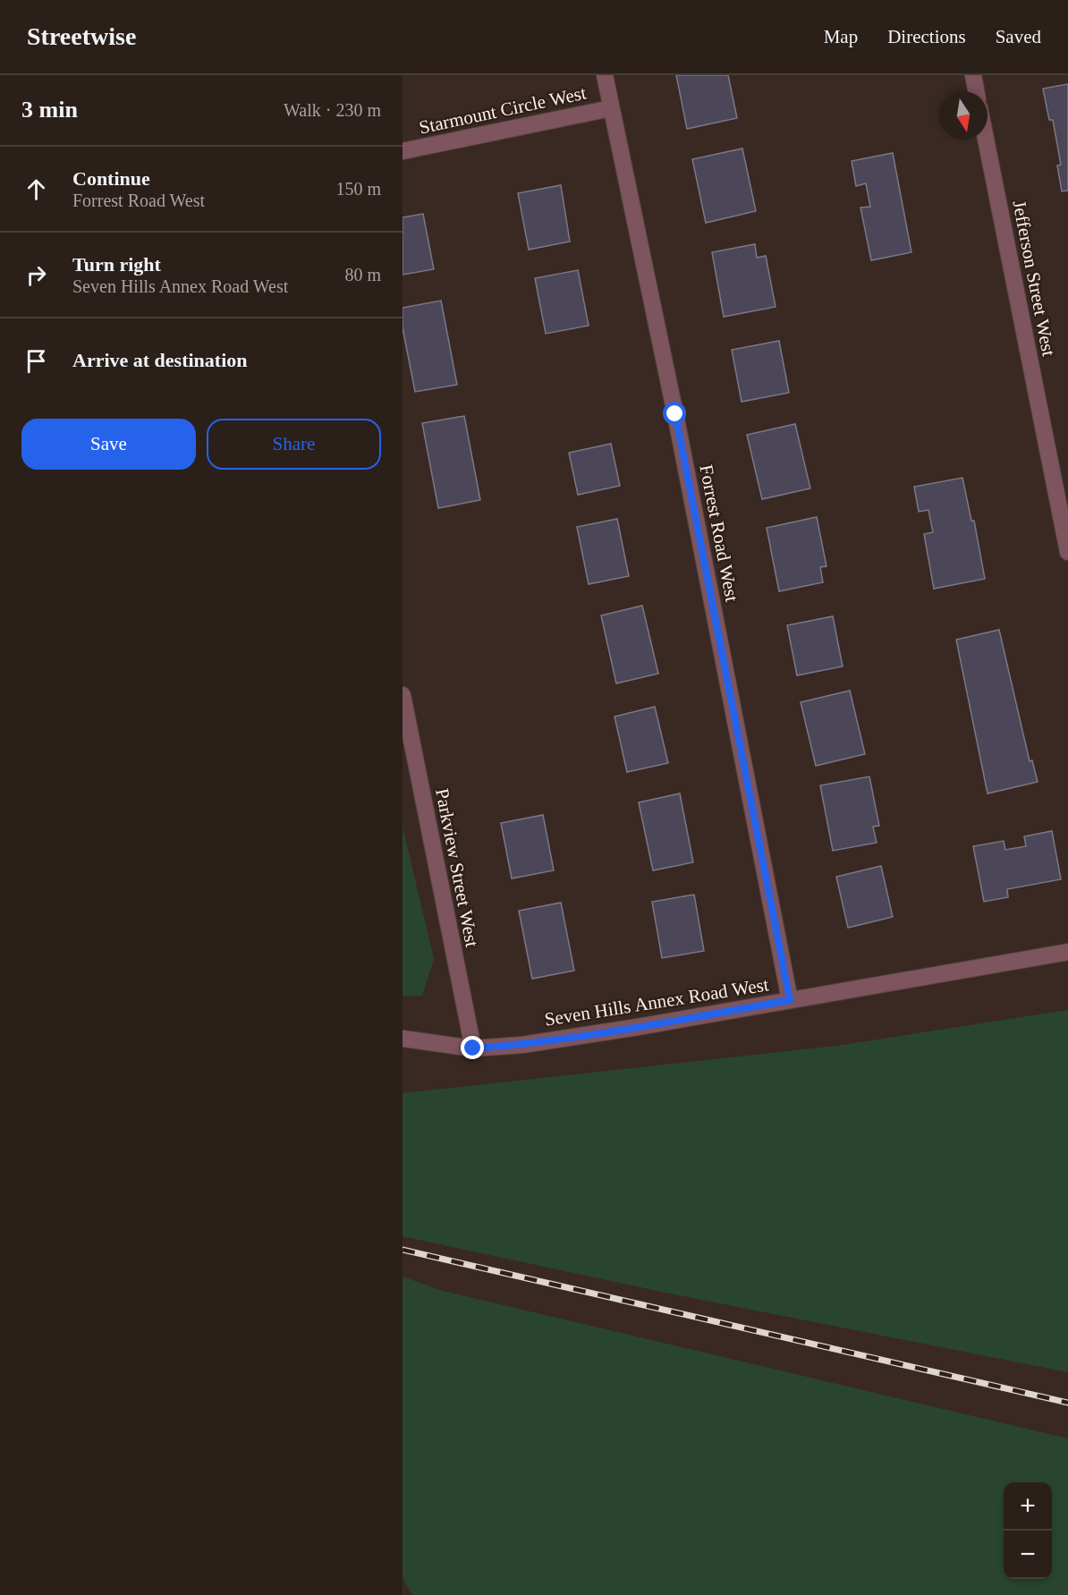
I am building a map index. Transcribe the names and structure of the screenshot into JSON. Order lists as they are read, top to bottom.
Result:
{
  "streets": {
    "street": [
      "Starmount Circle West",
      "Jefferson Street West",
      "Forrest Road West",
      "Parkview Street West",
      "Seven Hills Annex Road West"
    ]
  },
  "crossings": [
    ["Starmount Circle West", "Forrest Road West"],
    ["Forrest Road West", "Seven Hills Annex Road West"],
    ["Parkview Street West", "Seven Hills Annex Road West"]
  ],
  "north": "bottom",
  "page": {
    "header": "Streetwise",
    "nav": ["Map", "Directions", "Saved"],
    "heading": ["3 min", "Walk · 230 m"],
    "list": [
      ["Continue", "Forrest Road West", "150 m"],
      ["Turn right", "Seven Hills Annex Road West", "80 m"],
      "Arrive at destination"
    ],
    "buttons": ["Save", "Share"],
    "map_buttons": ["+", "−"]
  }
}
